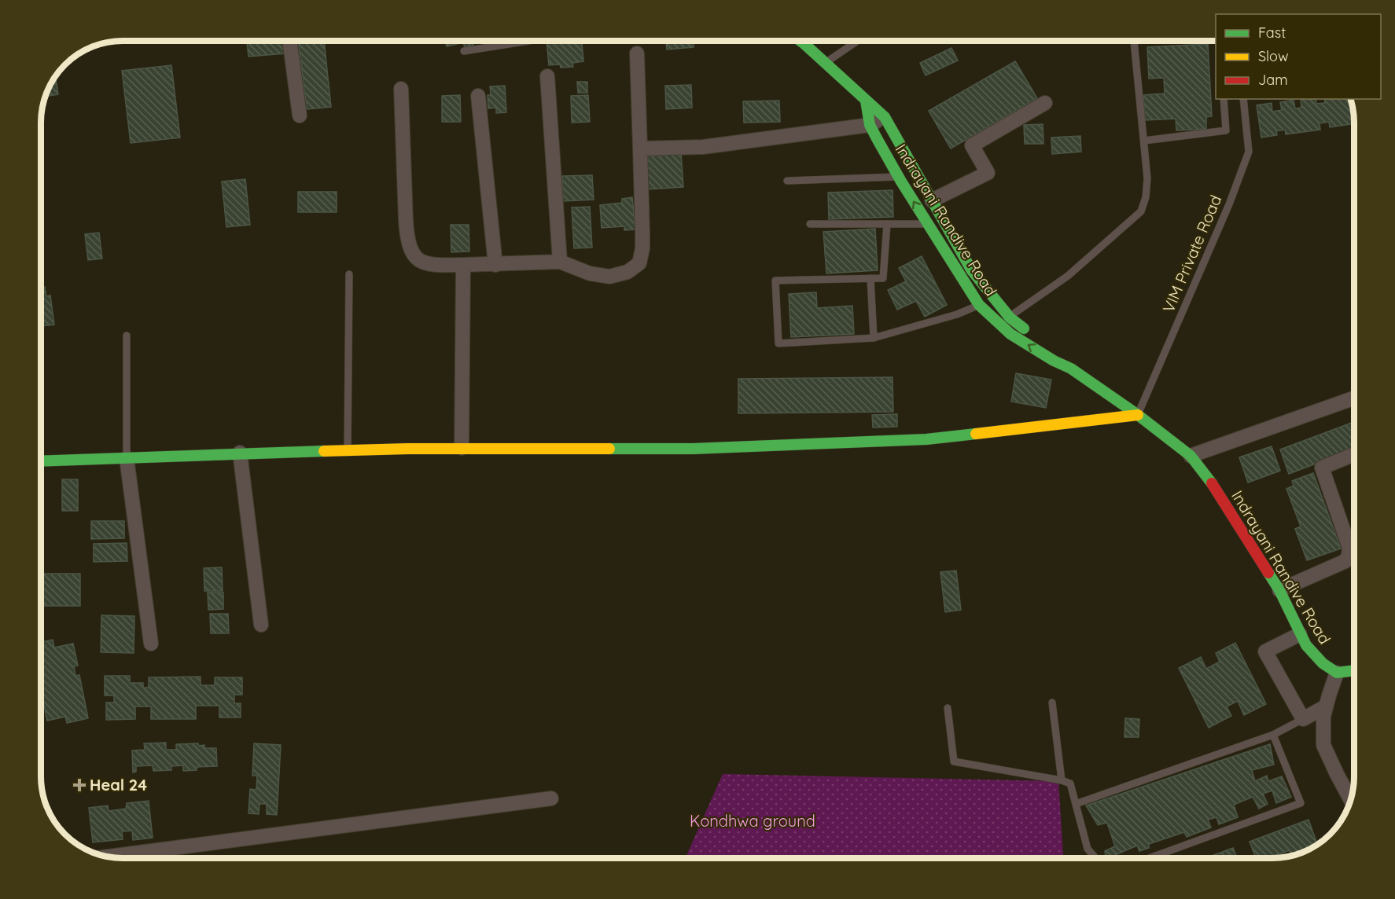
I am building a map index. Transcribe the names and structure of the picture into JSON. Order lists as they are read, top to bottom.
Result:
{
  "streets": {
    "street": ["Indrayani Randive Road"],
    "lane": ["VIM Private Road"]
  },
  "crossings": [
    ["Indrayani Randive Road", "VIM Private Road"]
  ],
  "parks": ["Kondhwa ground"],
  "places": {
    "health": ["Heal 24"]
  },
  "legend": ["Fast", "Slow", "Jam"]
}
